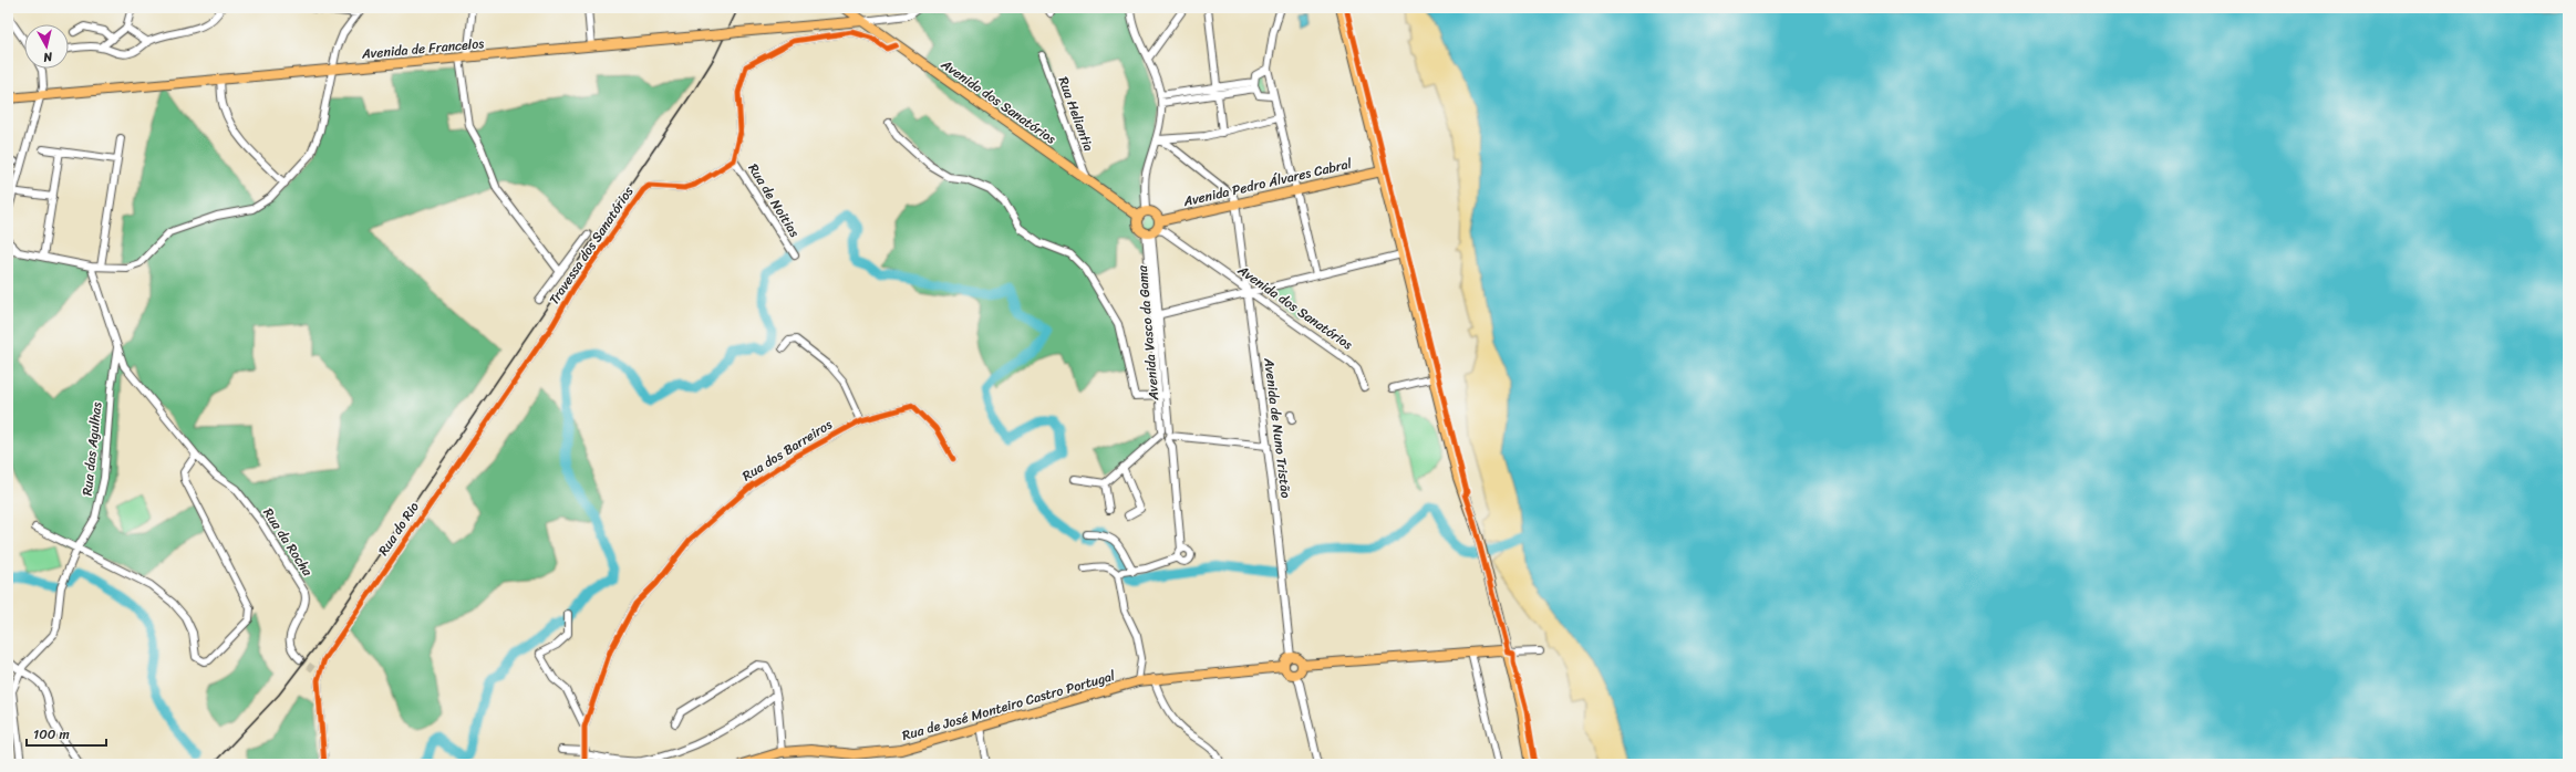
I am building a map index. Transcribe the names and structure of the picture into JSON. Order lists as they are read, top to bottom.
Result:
{
  "streets": {
    "main road": [
      "Avenida de Francelos",
      "Avenida dos Sanatórios",
      "Avenida Pedro Álvares Cabral",
      "Rua de José Monteiro Castro Portugal"
    ],
    "street": [
      "Rua Heliantia",
      "Rua de Noitias",
      "Travessa dos Sanatórios",
      "Avenida Vasco da Gama",
      "Avenida de Nuno Tristão",
      "Rua das Agulhas",
      "Rua dos Barreiros",
      "Rua do Rio",
      "Rua da Rocha"
    ]
  },
  "crossings": [
    ["Avenida de Francelos", "Avenida dos Sanatórios"],
    ["Avenida dos Sanatórios", "Rua Heliantia"],
    ["Avenida dos Sanatórios", "Avenida Pedro Álvares Cabral"],
    ["Avenida dos Sanatórios", "Avenida Vasco da Gama"],
    ["Avenida dos Sanatórios", "Avenida de Nuno Tristão"],
    ["Avenida Pedro Álvares Cabral", "Avenida Vasco da Gama"],
    ["Avenida Pedro Álvares Cabral", "Avenida de Nuno Tristão"],
    ["Rua de Noitias", "Travessa dos Sanatórios"],
    ["Travessa dos Sanatórios", "Rua do Rio"],
    ["Avenida de Nuno Tristão", "Rua de José Monteiro Castro Portugal"]
  ],
  "scale_bar": "100 m",
  "north": "bottom"
}
